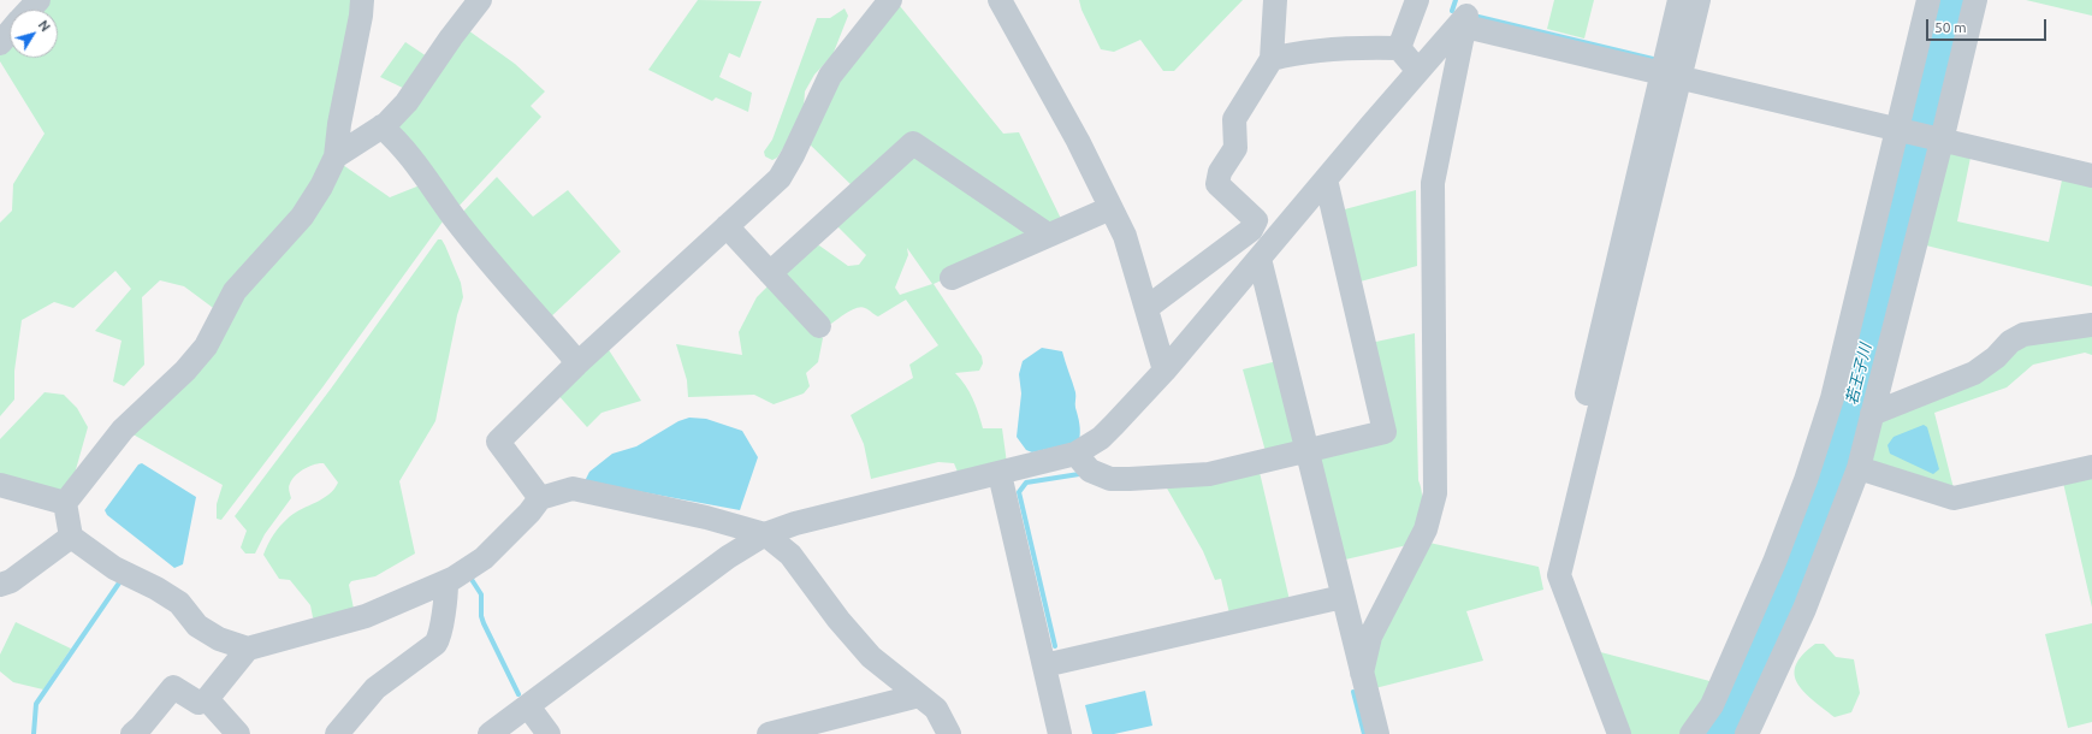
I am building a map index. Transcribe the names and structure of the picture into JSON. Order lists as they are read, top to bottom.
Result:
{
  "water": ["若王子川"],
  "scale_bar": "50 m",
  "north": "top right"
}
